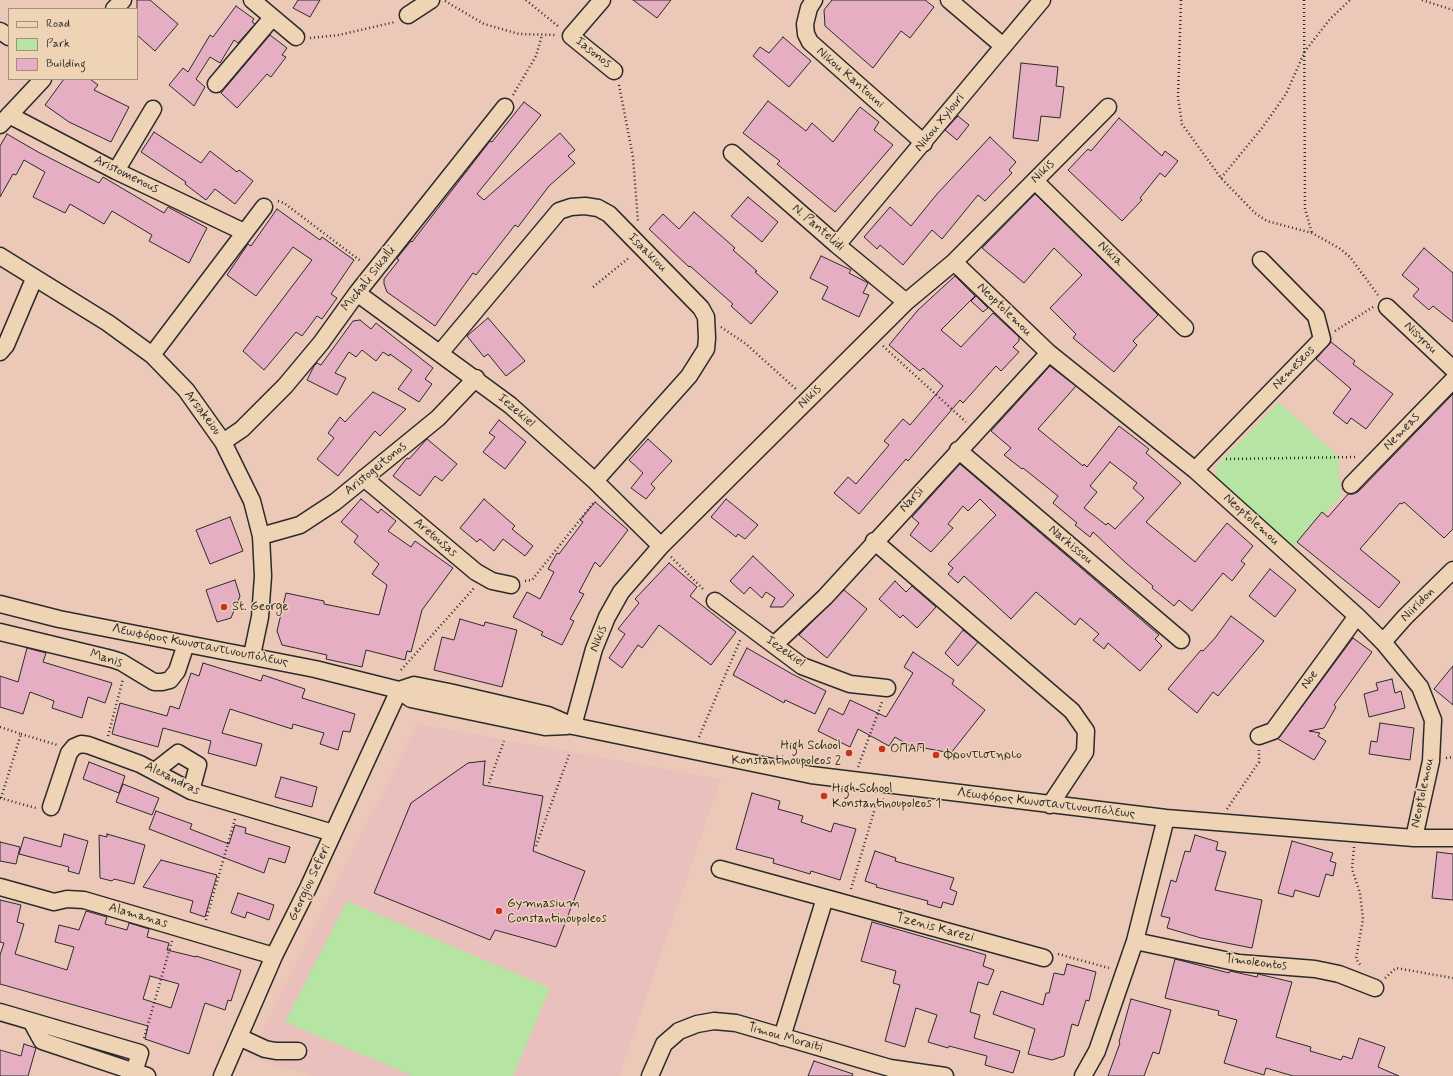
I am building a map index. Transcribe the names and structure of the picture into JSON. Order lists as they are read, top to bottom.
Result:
{
  "streets": {
    "street": [
      "Iasonos",
      "Nikou Kantouni",
      "Nikou Xylouri",
      "Nikis",
      "Aristomenous",
      "N. Pantelidi",
      "Isaakiou",
      "Nikia",
      "Michali Sikalli",
      "Neoptolemou",
      "Nisyrou",
      "Nemeseos",
      "Iezekiel",
      "Arsakeiou",
      "Nemeas",
      "Aristogeitonos",
      "Narsi",
      "Aretousas",
      "Narkissou",
      "Niiridon",
      "Λεωφόρος Κωνσταντινουπόλεως",
      "Manis",
      "Noe",
      "Alexandras",
      "Georgiou Seferi",
      "Alamanas",
      "Tzenis Karezi",
      "Timoleontos",
      "Timou Moraiti"
    ]
  },
  "crossings": [
    ["Nikou Kantouni", "Nikou Xylouri"],
    ["Nikou Xylouri", "N. Pantelidi"],
    ["Nikis", "N. Pantelidi"],
    ["Nikis", "Nikia"],
    ["Nikis", "Neoptolemou"],
    ["Nikis", "Iezekiel"],
    ["Nikis", "Λεωφόρος Κωνσταντινουπόλεως"],
    ["Isaakiou", "Iezekiel"],
    ["Michali Sikalli", "Iezekiel"],
    ["Michali Sikalli", "Arsakeiou"],
    ["Neoptolemou", "Nemeseos"],
    ["Neoptolemou", "Narsi"],
    ["Neoptolemou", "Niiridon"],
    ["Neoptolemou", "Λεωφόρος Κωνσταντινουπόλεως"],
    ["Neoptolemou", "Noe"],
    ["Iezekiel", "Aristogeitonos"],
    ["Iezekiel", "Narsi"],
    ["Arsakeiou", "Aristogeitonos"],
    ["Arsakeiou", "Λεωφόρος Κωνσταντινουπόλεως"],
    ["Aristogeitonos", "Aretousas"],
    ["Narsi", "Narkissou"],
    ["Λεωφόρος Κωνσταντινουπόλεως", "Manis"],
    ["Λεωφόρος Κωνσταντινουπόλεως", "Georgiou Seferi"],
    ["Alexandras", "Georgiou Seferi"],
    ["Georgiou Seferi", "Alamanas"]
  ],
  "places": [
    "St. George",
    "ΟΠΑΠ",
    "High School Konstantinoupoleos 2",
    "Φροντιστηριο",
    "High School Konstantinoupoleos 1",
    "Gymnasium Constantinoupoleos"
  ],
  "legend": ["Road", "Park", "Building"]
}
